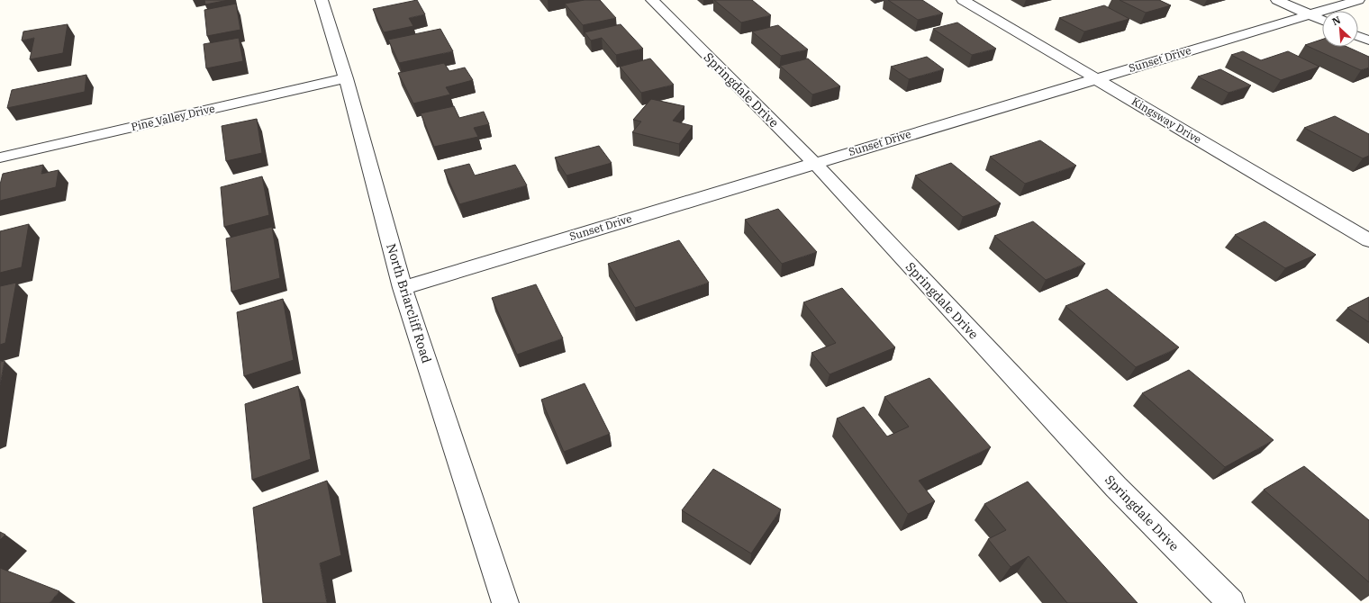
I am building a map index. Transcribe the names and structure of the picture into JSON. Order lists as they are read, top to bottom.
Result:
{
  "streets": {
    "street": [
      "Sunset Drive",
      "Springdale Drive",
      "Pine Valley Drive",
      "Kingsway Drive",
      "North Briarcliff Road"
    ]
  },
  "crossings": [
    ["Sunset Drive", "Springdale Drive"],
    ["Sunset Drive", "Kingsway Drive"],
    ["Sunset Drive", "North Briarcliff Road"],
    ["Pine Valley Drive", "North Briarcliff Road"]
  ],
  "north": "top left"
}
